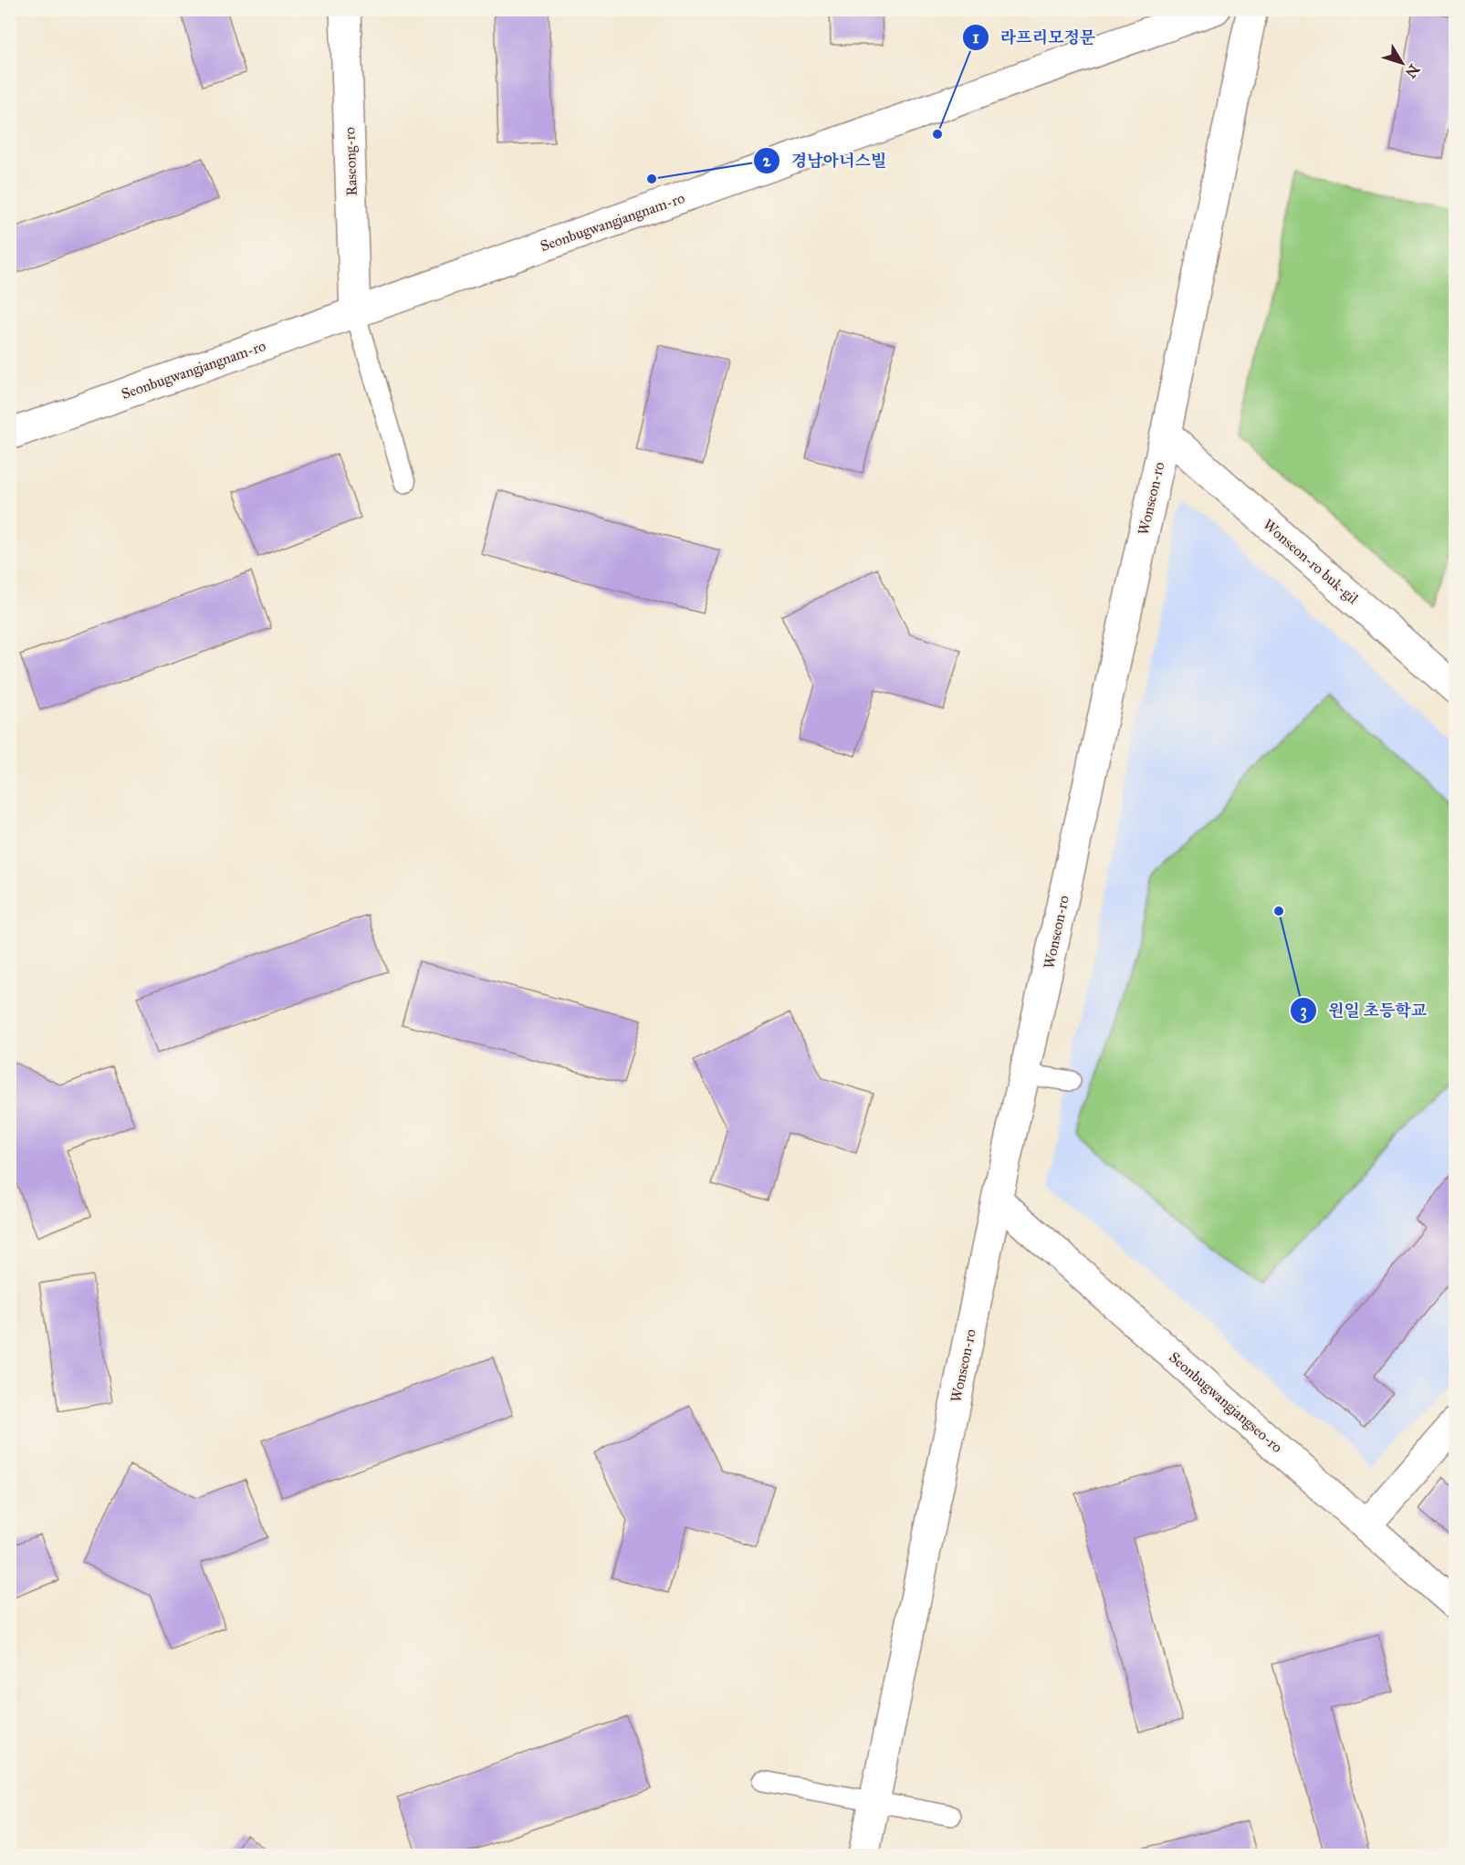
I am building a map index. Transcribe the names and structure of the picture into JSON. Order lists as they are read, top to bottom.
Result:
{
  "streets": {
    "street": [
      "Raseong-ro",
      "Seonbugwangjangnam-ro",
      "Wonseon-ro",
      "Wonseon-ro buk-gil",
      "Seonbugwangjangseo-ro"
    ]
  },
  "crossings": [
    ["Raseong-ro", "Seonbugwangjangnam-ro"],
    ["Wonseon-ro", "Wonseon-ro buk-gil"],
    ["Wonseon-ro", "Seonbugwangjangseo-ro"]
  ],
  "places": ["라프리모정문", "경남아너스빌", "원일 초등학교"],
  "north": "bottom right"
}
